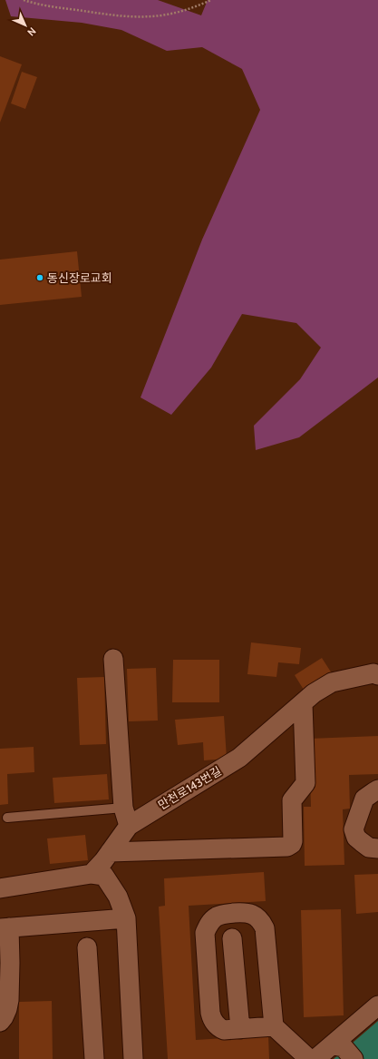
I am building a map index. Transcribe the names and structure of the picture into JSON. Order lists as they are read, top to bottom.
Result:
{
  "streets": {
    "street": ["만천로143번길"]
  },
  "places": ["동신장로교회"],
  "north": "bottom right"
}
